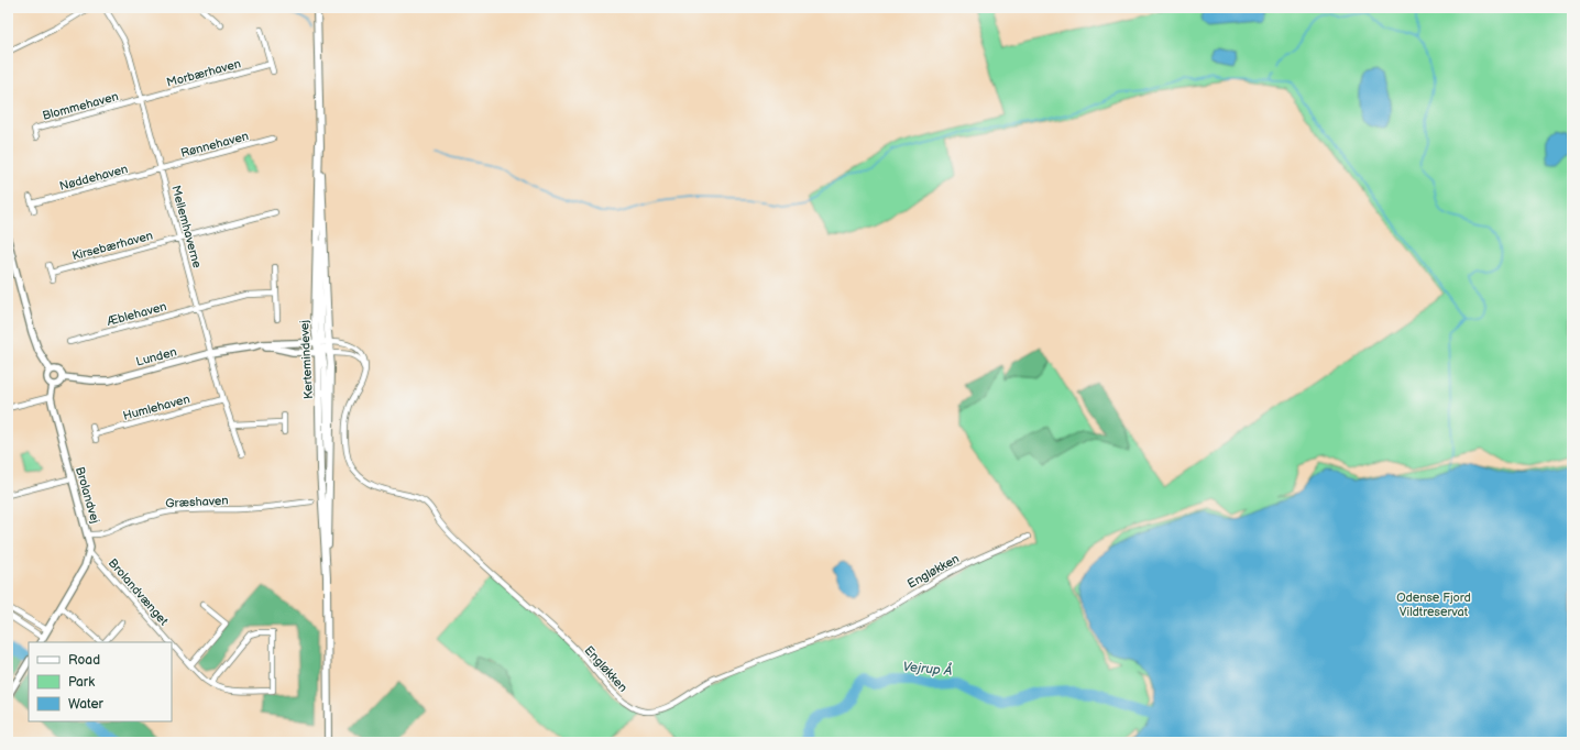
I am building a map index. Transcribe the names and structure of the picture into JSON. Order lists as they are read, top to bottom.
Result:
{
  "streets": {
    "main road": ["Kertemindevej"],
    "street": [
      "Morbærhaven",
      "Blommehaven",
      "Rønnehaven",
      "Nøddehaven",
      "Mellemhaverne",
      "Kirsebærhaven",
      "Æblehaven",
      "Lunden",
      "Humlehaven",
      "Brolandvej",
      "Græshaven",
      "Engløkken",
      "Brolandvænget"
    ]
  },
  "crossings": [
    ["Morbærhaven", "Blommehaven"],
    ["Morbærhaven", "Mellemhaverne"],
    ["Blommehaven", "Mellemhaverne"],
    ["Rønnehaven", "Nøddehaven"],
    ["Rønnehaven", "Mellemhaverne"],
    ["Nøddehaven", "Mellemhaverne"],
    ["Mellemhaverne", "Kirsebærhaven"],
    ["Mellemhaverne", "Æblehaven"],
    ["Mellemhaverne", "Lunden"],
    ["Mellemhaverne", "Humlehaven"],
    ["Lunden", "Kertemindevej"],
    ["Lunden", "Brolandvej"],
    ["Brolandvej", "Græshaven"],
    ["Brolandvej", "Brolandvænget"]
  ],
  "water": ["Vejrup Å"],
  "parks": ["Odense Fjord Vildtreservat"],
  "legend": ["Road", "Park", "Water"]
}
